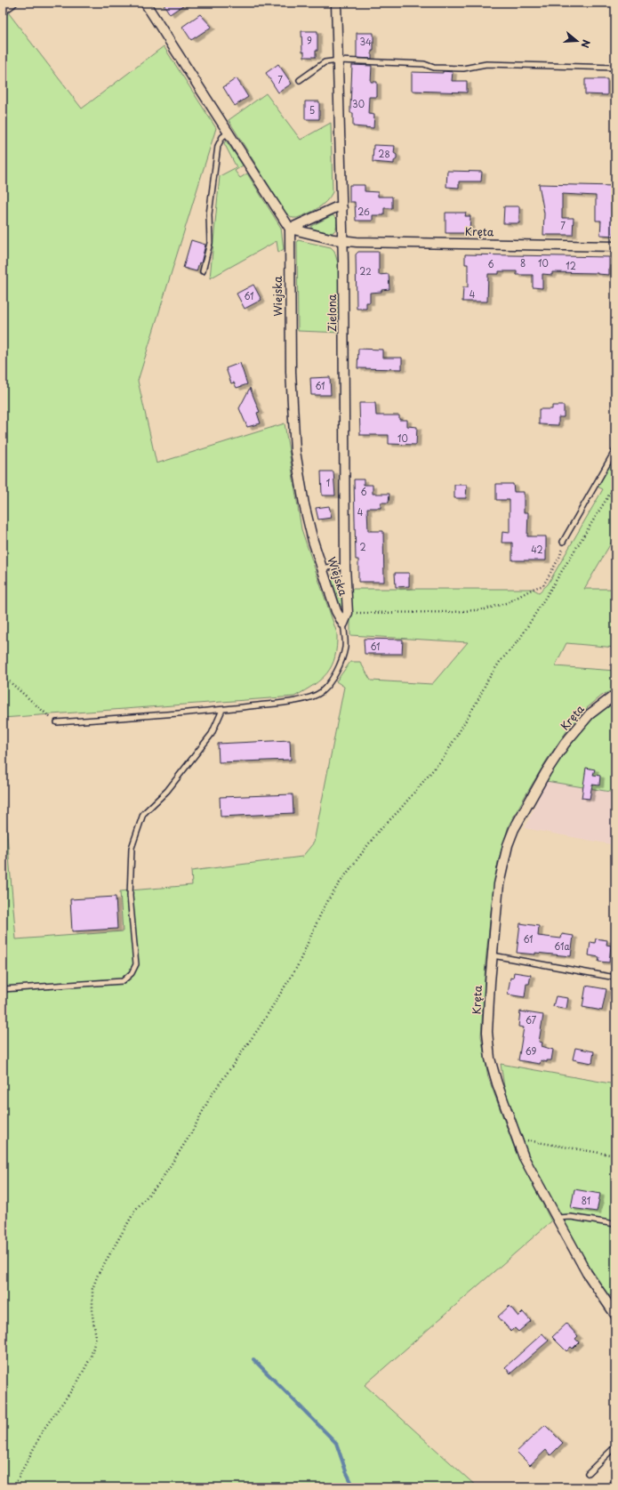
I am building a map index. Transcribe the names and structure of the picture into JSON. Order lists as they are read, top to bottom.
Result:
{
  "streets": {
    "street": ["Kręta", "Wiejska", "Zielona"]
  },
  "crossings": [
    ["Kręta", "Wiejska"],
    ["Kręta", "Zielona"],
    ["Wiejska", "Zielona"]
  ],
  "house_numbers": [
    "9",
    "34",
    "7",
    "30",
    "5",
    "28",
    "26",
    "7",
    "8",
    "10",
    "6",
    "12",
    "22",
    "4",
    "61",
    "61",
    "10",
    "1",
    "6",
    "4",
    "2",
    "42",
    "61",
    "61",
    "61a",
    "67",
    "69",
    "81"
  ],
  "north": "right"
}
